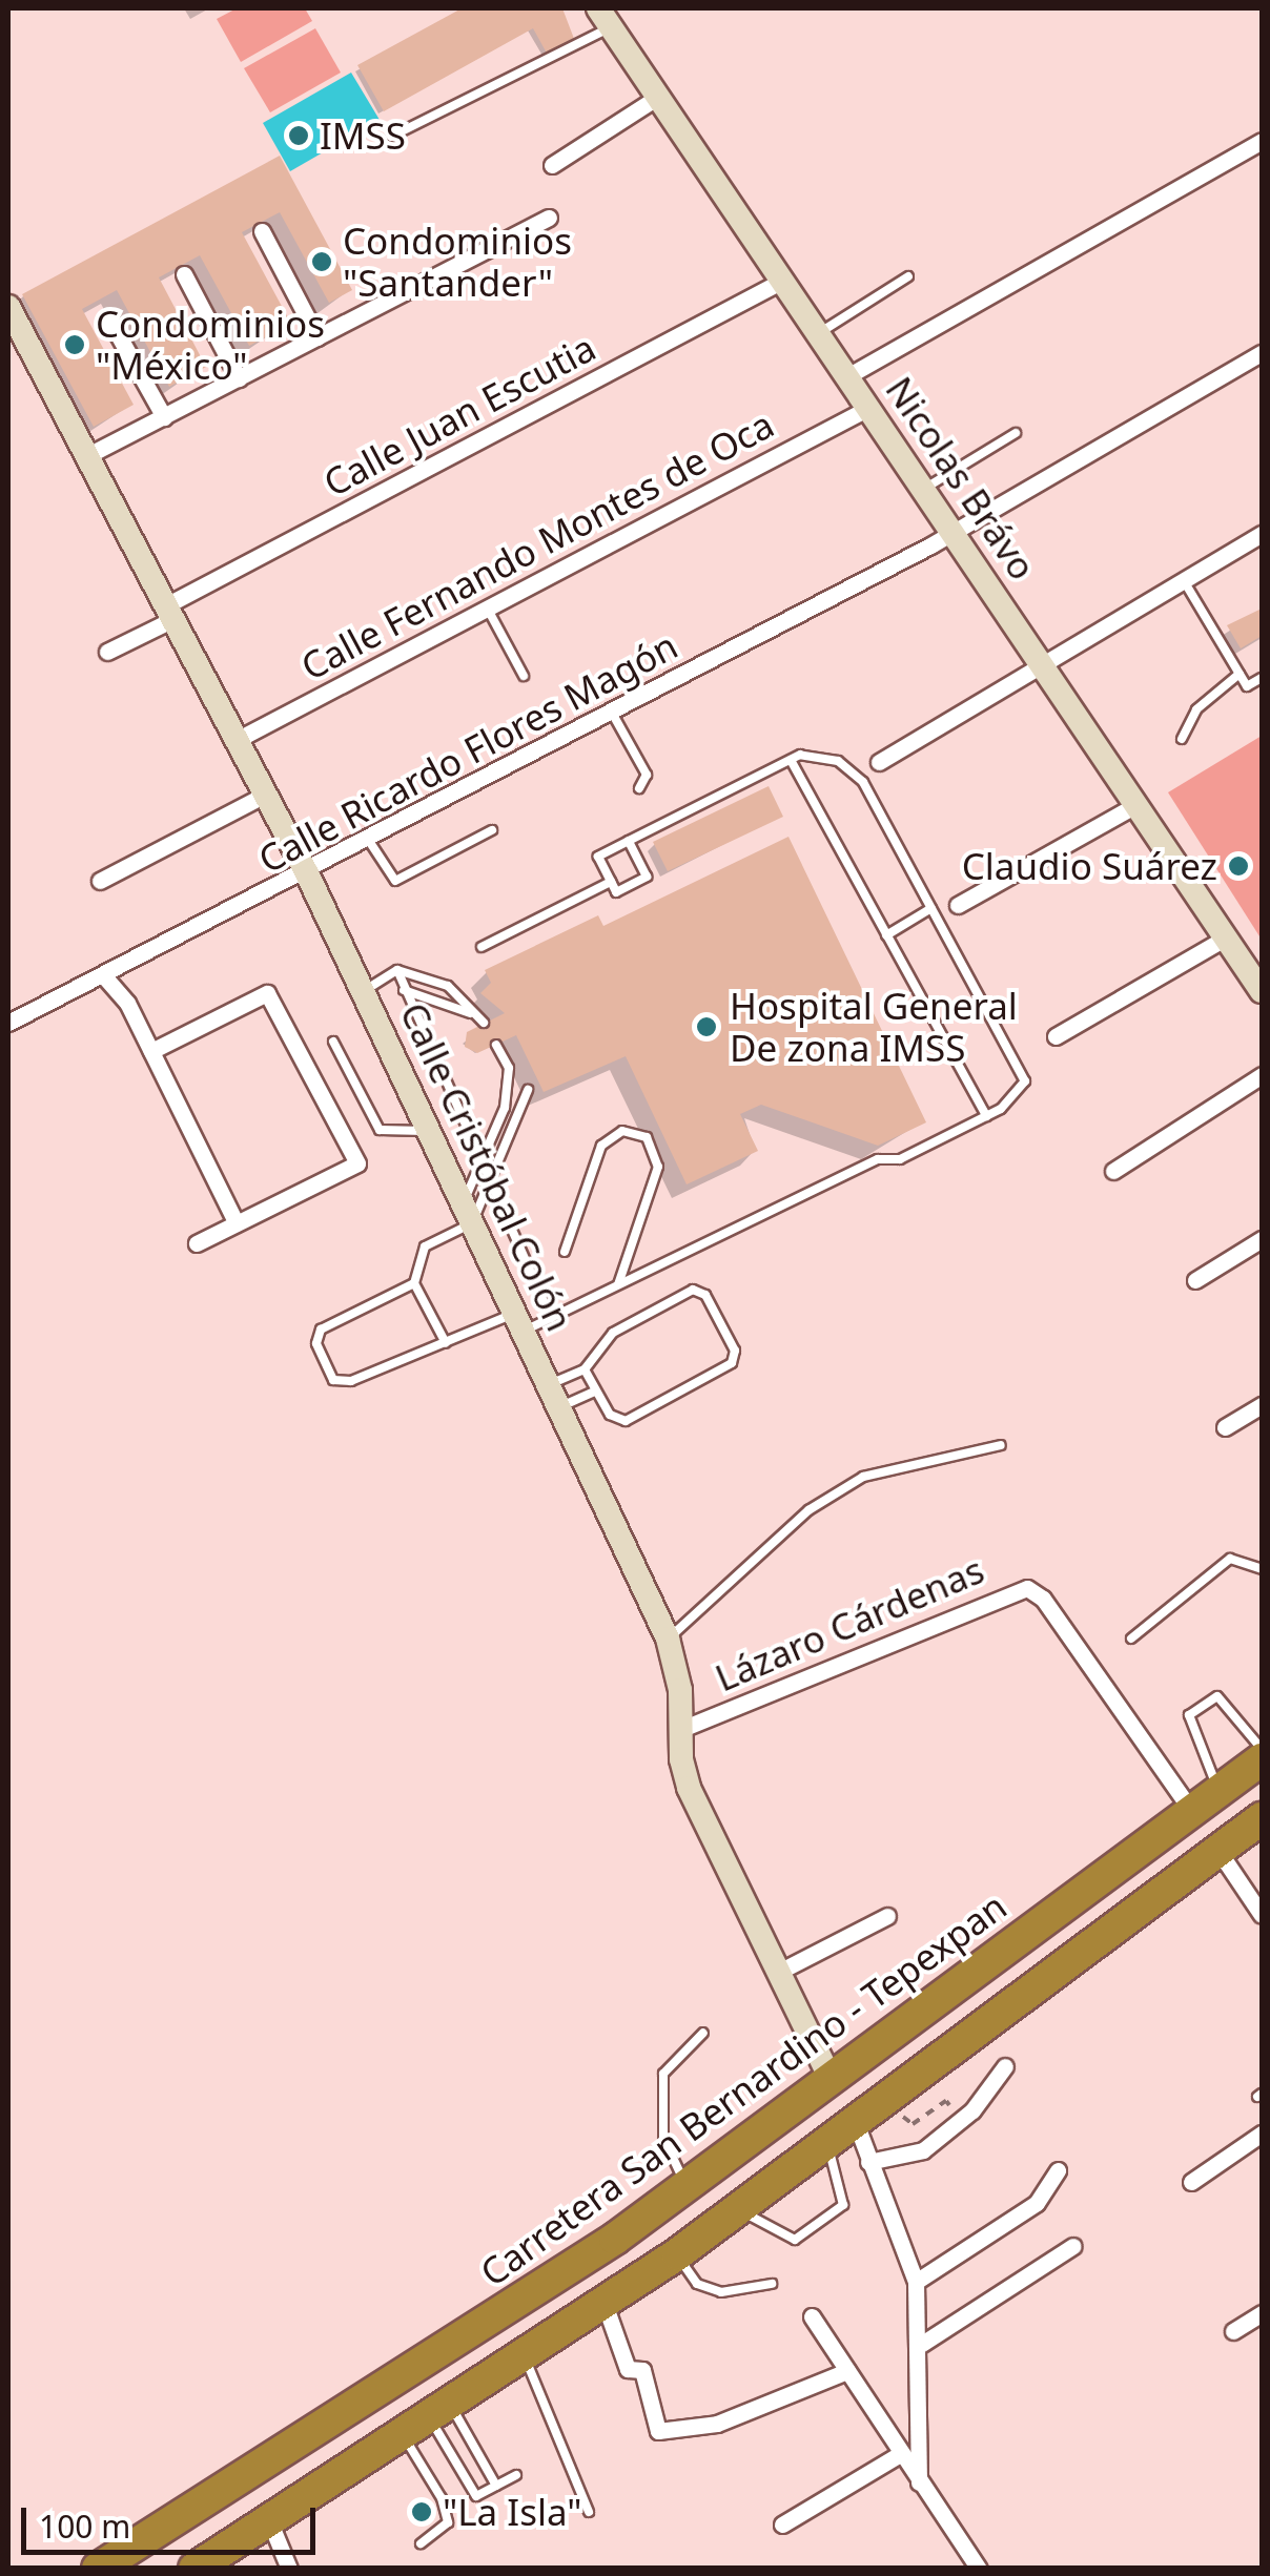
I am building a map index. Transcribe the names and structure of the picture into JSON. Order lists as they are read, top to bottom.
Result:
{
  "streets": {
    "highway": ["Carretera San Bernardino - Tepexpan"],
    "street": [
      "Calle Juan Escutia",
      "Nicolas Brávo",
      "Calle Fernando Montes de Oca",
      "Calle Ricardo Flores Magón",
      "Calle Cristóbal Colón",
      "Lázaro Cárdenas"
    ]
  },
  "crossings": [
    ["Calle Juan Escutia", "Nicolas Brávo"],
    ["Calle Juan Escutia", "Calle Cristóbal Colón"],
    ["Nicolas Brávo", "Calle Fernando Montes de Oca"],
    ["Nicolas Brávo", "Calle Ricardo Flores Magón"],
    ["Calle Fernando Montes de Oca", "Calle Cristóbal Colón"],
    ["Calle Ricardo Flores Magón", "Calle Cristóbal Colón"],
    ["Calle Cristóbal Colón", "Lázaro Cárdenas"],
    ["Calle Cristóbal Colón", "Carretera San Bernardino - Tepexpan"],
    ["Lázaro Cárdenas", "Carretera San Bernardino - Tepexpan"]
  ],
  "places": [
    "IMSS",
    "Condominios \"Santander\"",
    "Condominios \"México\"",
    "Claudio Suárez",
    "Hospital General De zona IMSS",
    "\"La Isla\""
  ],
  "scale_bar": "100 m"
}
